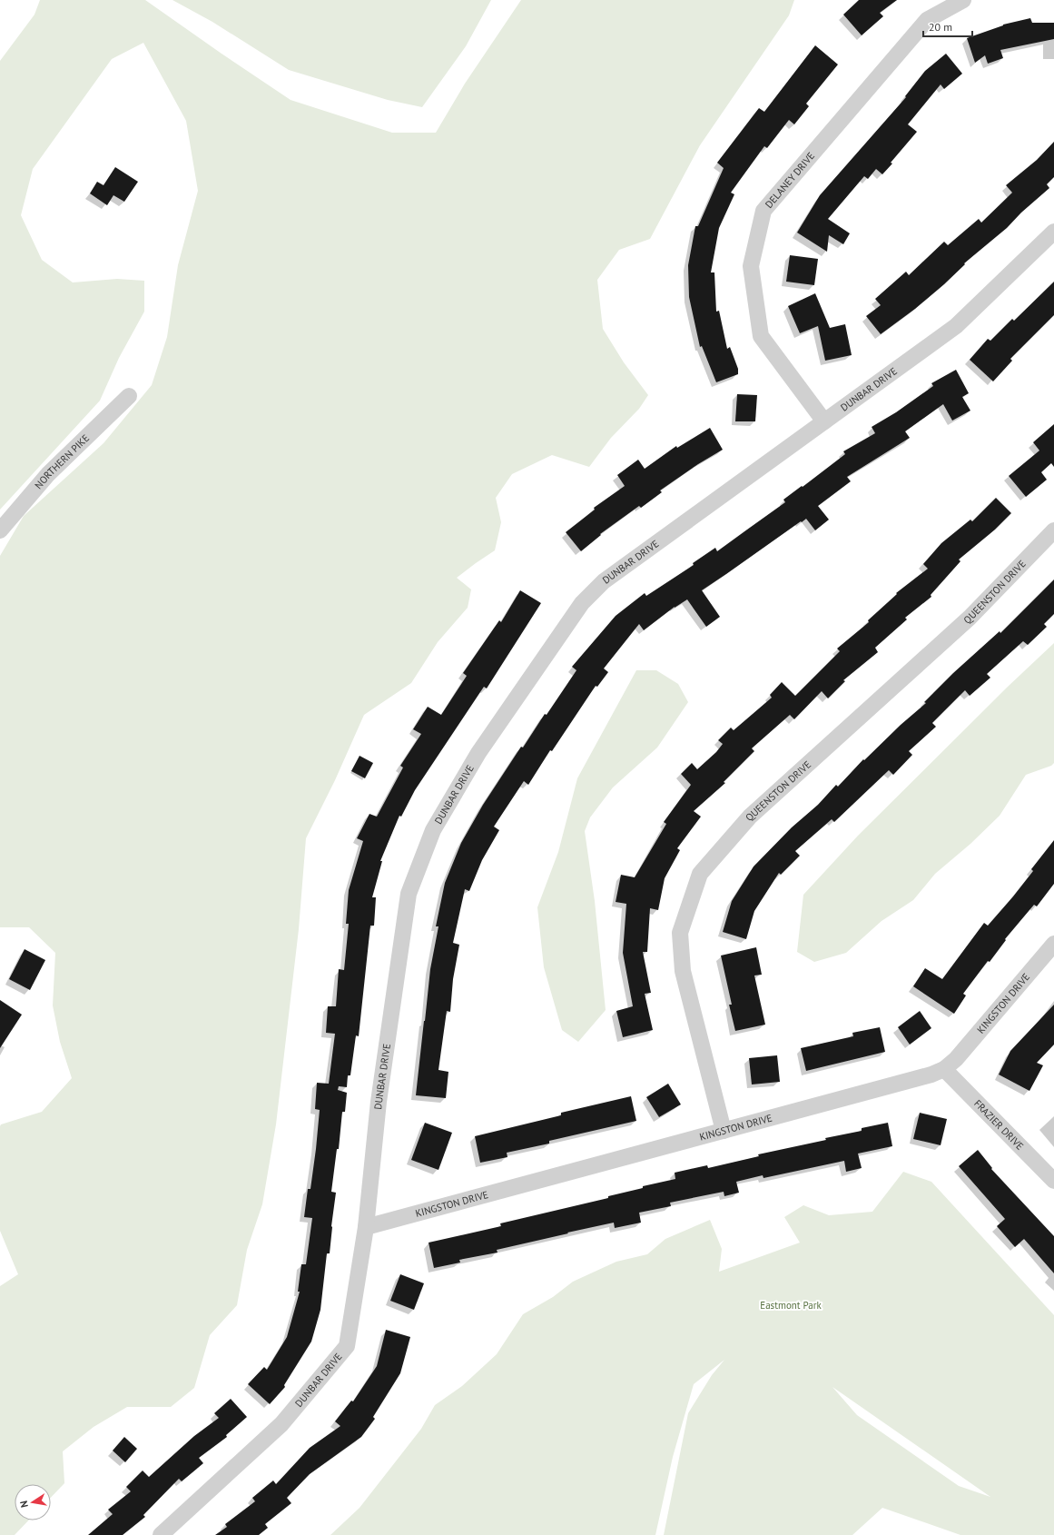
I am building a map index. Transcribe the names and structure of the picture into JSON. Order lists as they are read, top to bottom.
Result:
{
  "streets": {
    "street": [
      "DELANEY DRIVE",
      "DUNBAR DRIVE",
      "NORTHERN PIKE",
      "QUEENSTON DRIVE",
      "KINGSTON DRIVE",
      "FRAZIER DRIVE"
    ]
  },
  "crossings": [
    ["DELANEY DRIVE", "DUNBAR DRIVE"],
    ["DUNBAR DRIVE", "KINGSTON DRIVE"],
    ["QUEENSTON DRIVE", "KINGSTON DRIVE"],
    ["KINGSTON DRIVE", "FRAZIER DRIVE"]
  ],
  "parks": ["Eastmont Park"],
  "scale_bar": "20 m",
  "north": "left"
}
